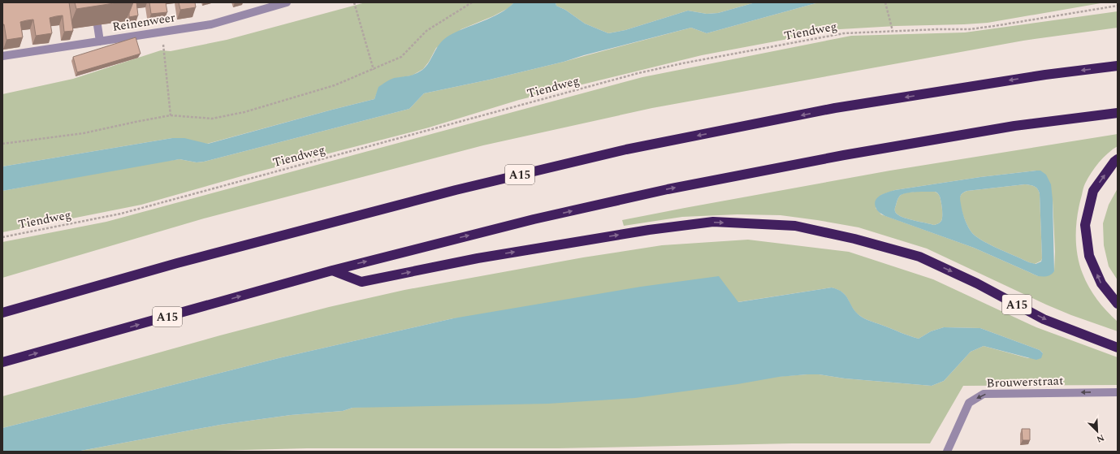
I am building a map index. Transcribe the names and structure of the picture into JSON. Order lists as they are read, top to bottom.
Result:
{
  "streets": {
    "highway": ["A15"],
    "street": ["Reinenweer", "Brouwerstraat"],
    "path": ["Tiendweg"]
  },
  "one_way": ["Brouwerstraat"],
  "north": "bottom right"
}
